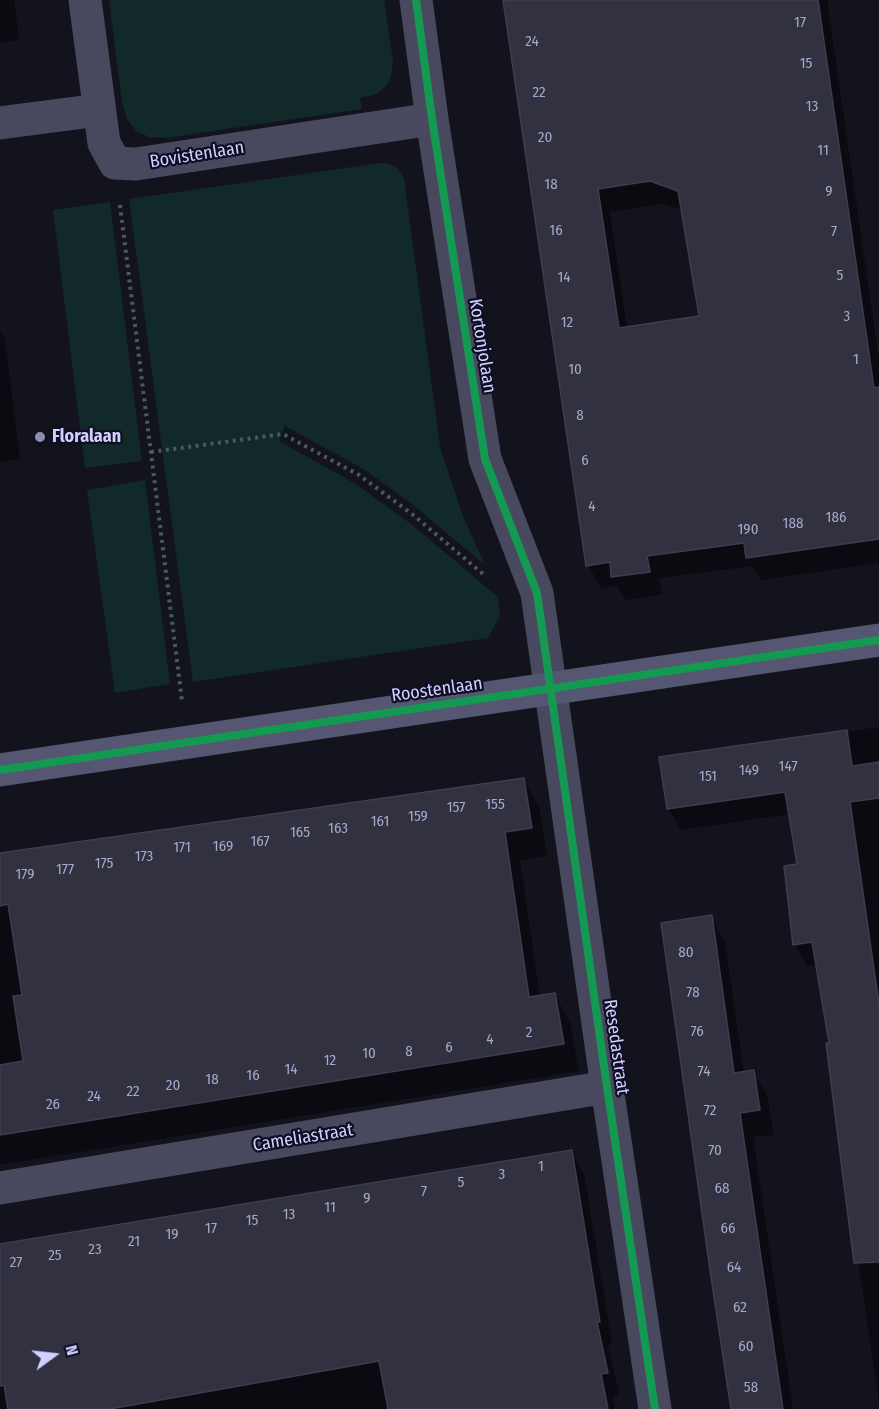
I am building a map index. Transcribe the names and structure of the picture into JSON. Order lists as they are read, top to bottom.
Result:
{
  "streets": {
    "street": [
      "Bovistenlaan",
      "Kortonjolaan",
      "Roostenlaan",
      "Resedastraat",
      "Cameliastraat"
    ]
  },
  "crossings": [
    ["Bovistenlaan", "Kortonjolaan"],
    ["Kortonjolaan", "Roostenlaan"],
    ["Kortonjolaan", "Resedastraat"],
    ["Roostenlaan", "Resedastraat"],
    ["Resedastraat", "Cameliastraat"]
  ],
  "places": ["Floralaan"],
  "house_numbers": [
    "17",
    "24",
    "15",
    "22",
    "13",
    "20",
    "11",
    "18",
    "9",
    "16",
    "7",
    "5",
    "14",
    "3",
    "12",
    "1",
    "10",
    "8",
    "6",
    "4",
    "186",
    "188",
    "190",
    "147",
    "149",
    "151",
    "155",
    "157",
    "159",
    "161",
    "163",
    "165",
    "167",
    "169",
    "171",
    "173",
    "175",
    "177",
    "179",
    "80",
    "78",
    "76",
    "2",
    "4",
    "6",
    "8",
    "10",
    "12",
    "14",
    "74",
    "16",
    "18",
    "20",
    "22",
    "24",
    "26",
    "72",
    "70",
    "1",
    "3",
    "5",
    "68",
    "7",
    "9",
    "11",
    "13",
    "15",
    "17",
    "66",
    "19",
    "21",
    "23",
    "25",
    "27",
    "64",
    "62",
    "60",
    "58"
  ],
  "north": "right"
}
